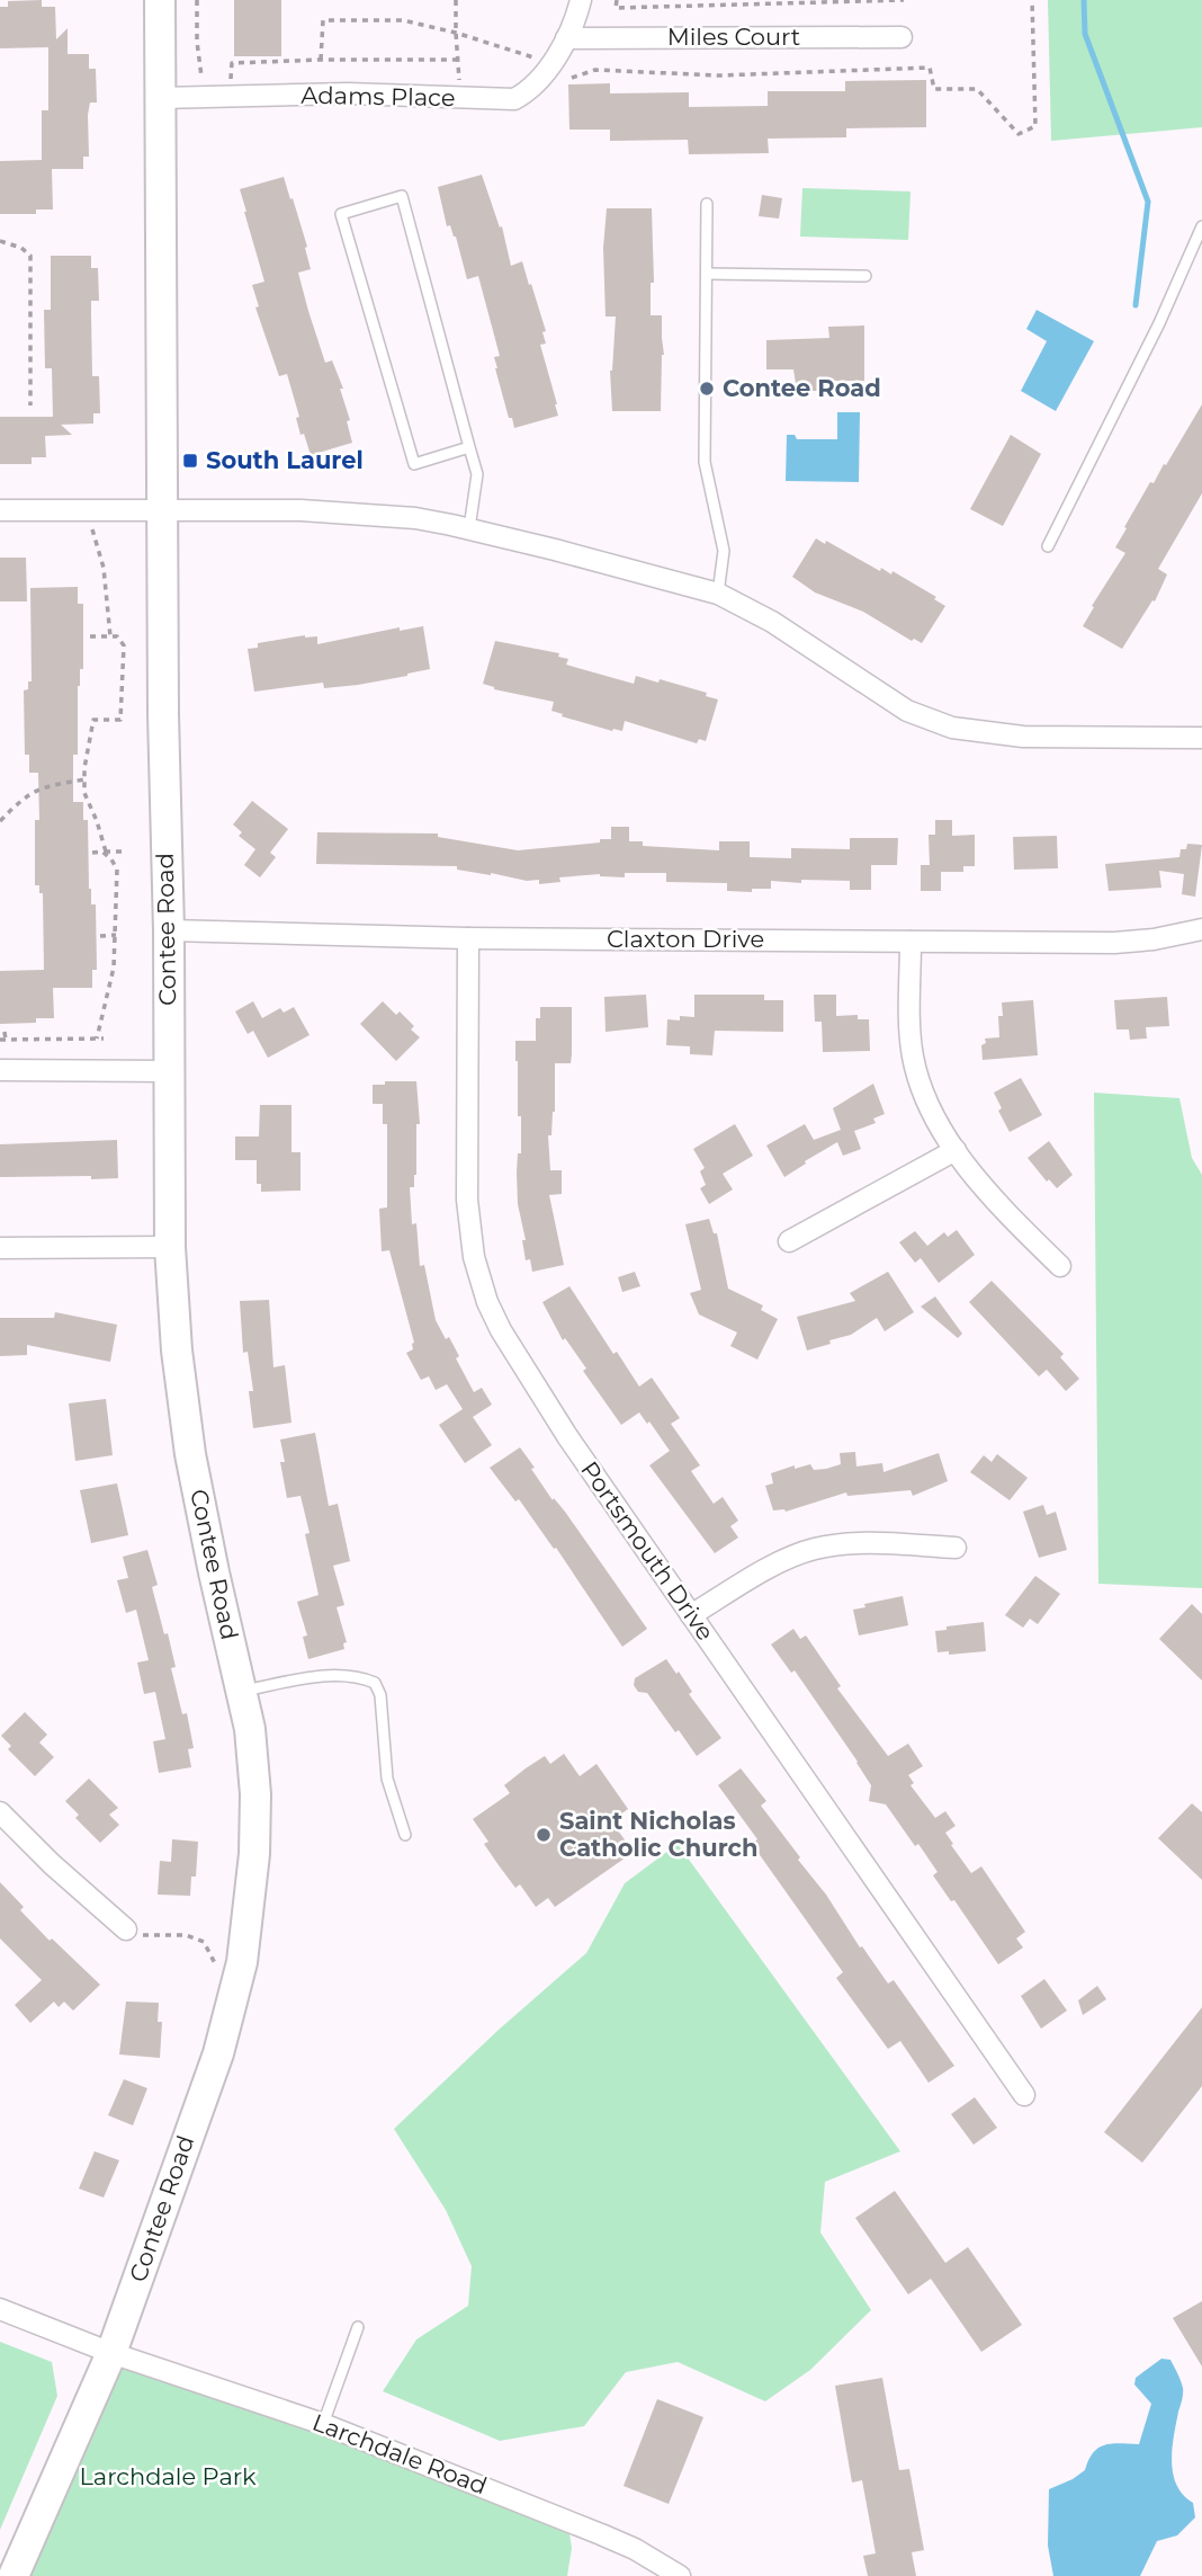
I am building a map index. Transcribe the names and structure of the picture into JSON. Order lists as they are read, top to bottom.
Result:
{
  "streets": {
    "street": [
      "Miles Court",
      "Adams Place",
      "Contee Road",
      "Claxton Drive",
      "Portsmouth Drive",
      "Larchdale Road"
    ]
  },
  "crossings": [
    ["Miles Court", "Adams Place"],
    ["Adams Place", "Contee Road"],
    ["Contee Road", "Claxton Drive"],
    ["Contee Road", "Larchdale Road"],
    ["Claxton Drive", "Portsmouth Drive"]
  ],
  "parks": ["Larchdale Park"],
  "places": {
    "other": ["Contee Road", "Saint Nicholas Catholic Church"],
    "transit": ["South Laurel"]
  }
}
